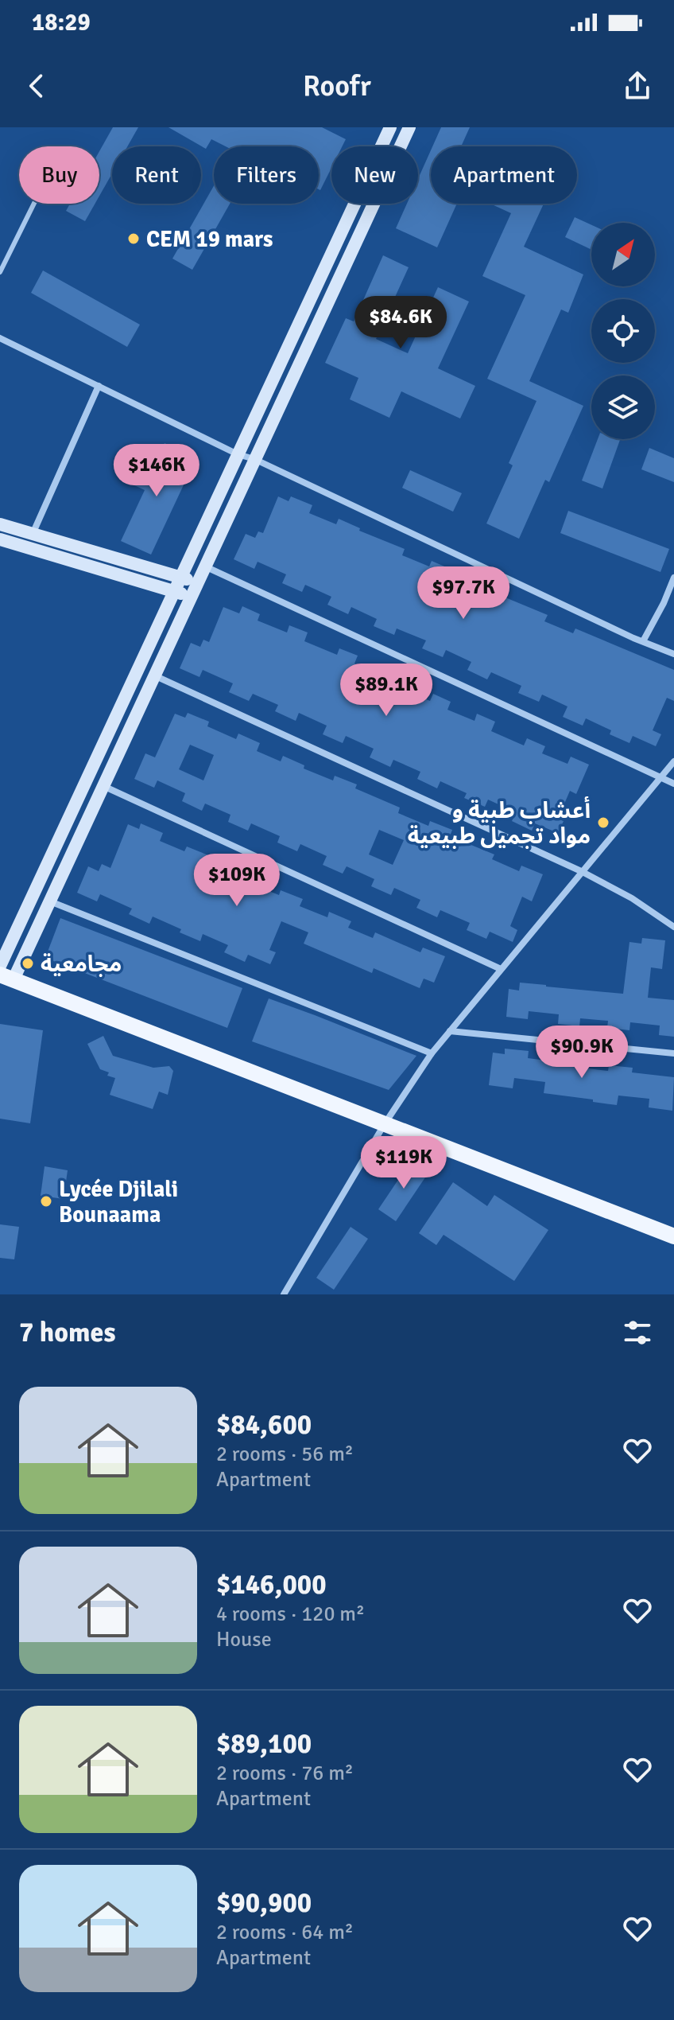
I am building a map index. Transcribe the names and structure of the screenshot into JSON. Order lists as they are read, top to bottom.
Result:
{
  "places": [
    "CEM 19 mars",
    "أعشاب طبية و مواد تجميل طبيعية",
    "مجامعية",
    "Lycée Djilali Bounaama"
  ],
  "north": "top right",
  "page": {
    "status": "18:29",
    "header": "Roofr",
    "chip": [
      "Buy",
      "Rent",
      "Filters",
      "New",
      "Apartment"
    ],
    "price": [
      "$84.6K",
      "$146K",
      "$97.7K",
      "$89.1K",
      "$109K",
      "$90.9K",
      "$119K"
    ],
    "heading": "7 homes",
    "list": [
      {
        "name": "$84,600",
        "note": "2 rooms · 56 m² · Apartment"
      },
      {
        "name": "$146,000",
        "note": "4 rooms · 120 m² · House"
      },
      {
        "name": "$89,100",
        "note": "2 rooms · 76 m² · Apartment"
      },
      {
        "name": "$90,900",
        "note": "2 rooms · 64 m² · Apartment"
      }
    ]
  }
}
